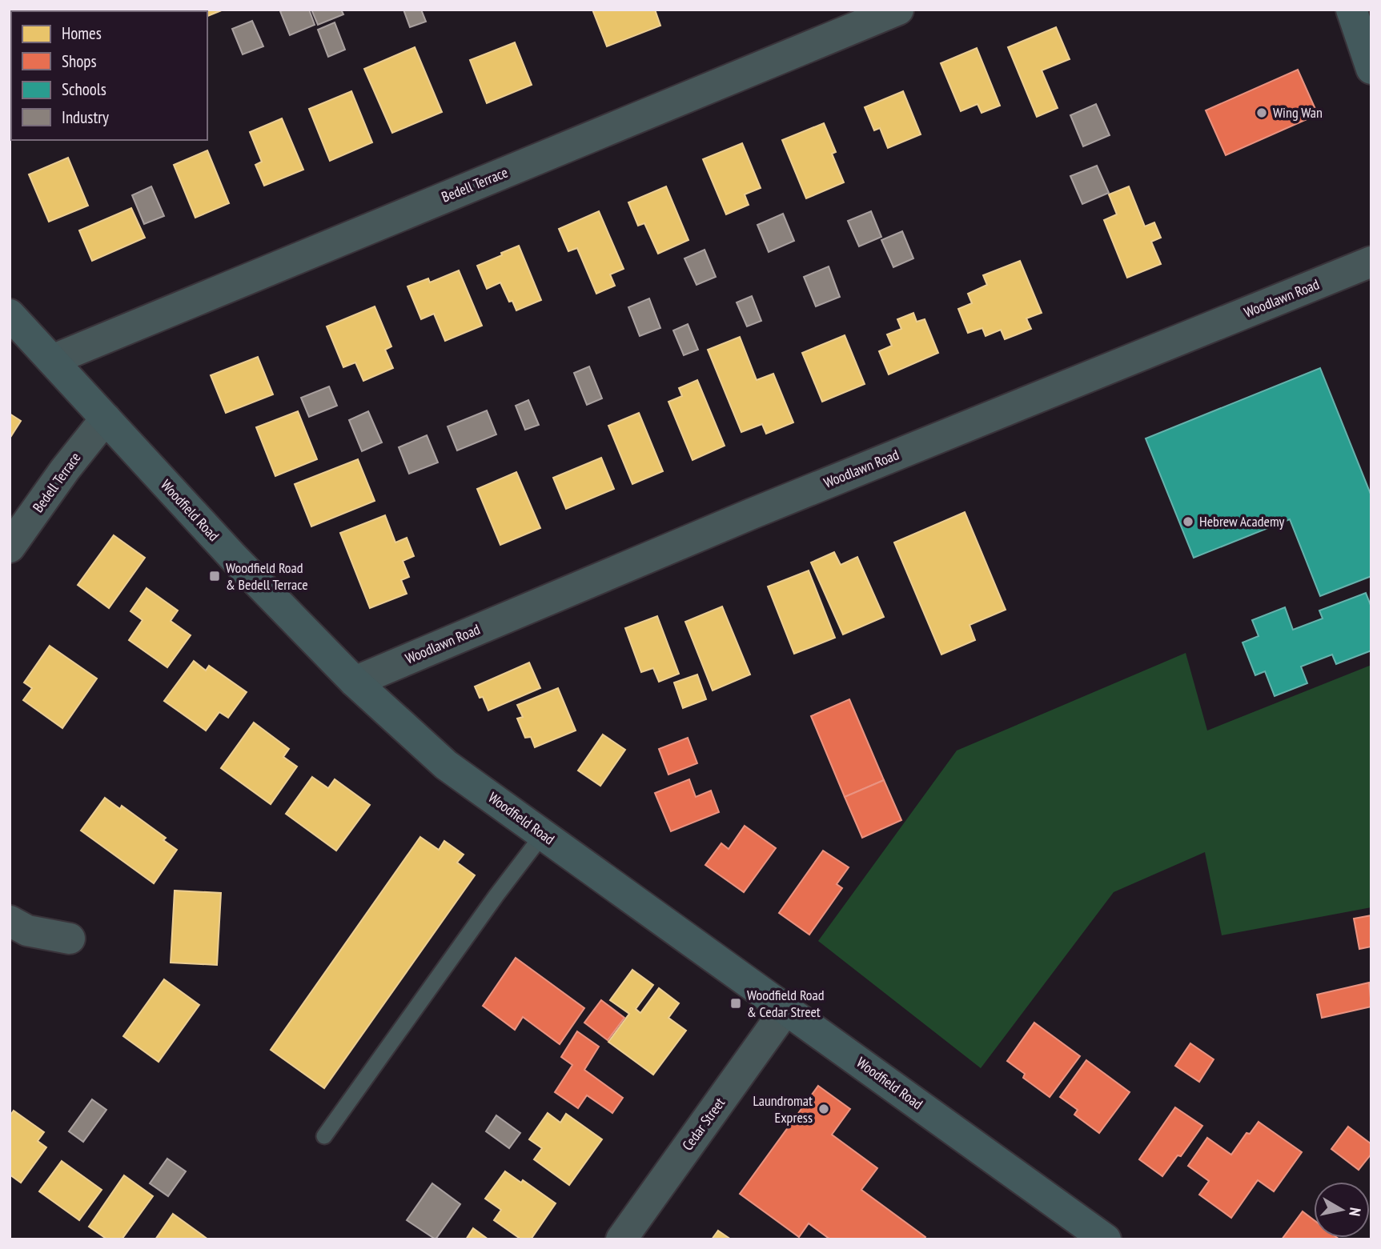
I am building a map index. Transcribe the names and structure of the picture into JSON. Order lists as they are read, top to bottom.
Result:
{
  "streets": {
    "main road": ["Woodfield Road"],
    "street": ["Bedell Terrace", "Woodlawn Road", "Cedar Street"]
  },
  "crossings": [
    ["Bedell Terrace", "Woodfield Road"],
    ["Woodlawn Road", "Woodfield Road"],
    ["Woodfield Road", "Cedar Street"]
  ],
  "places": {
    "other": ["Wing Wan", "Hebrew Academy", "Laundromat Express"],
    "transit": ["Woodfield Road & Bedell Terrace", "Woodfield Road & Cedar Street"]
  },
  "legend": [
    "Homes",
    "Shops",
    "Schools",
    "Industry"
  ],
  "north": "right"
}
